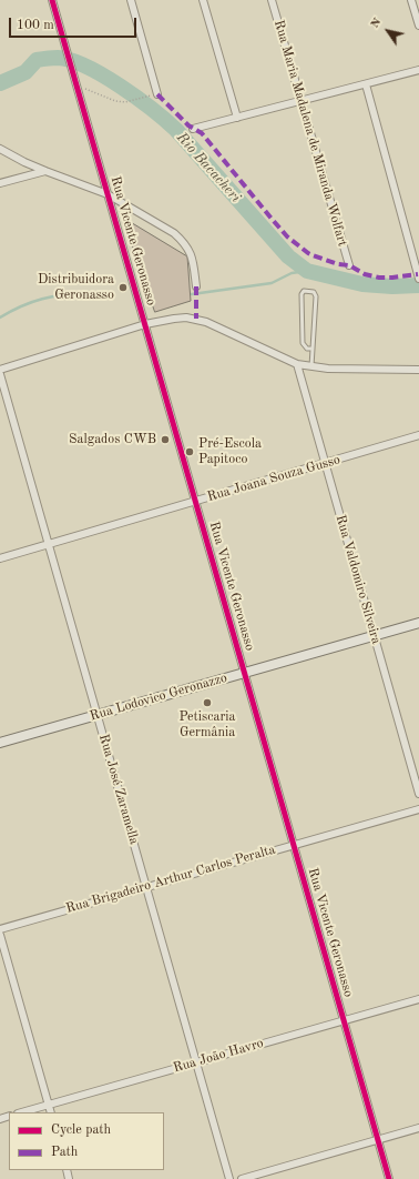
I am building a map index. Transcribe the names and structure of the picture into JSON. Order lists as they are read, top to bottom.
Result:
{
  "streets": {
    "main road": ["Rua Lodovico Geronazzo"],
    "street": [
      "Rua Maria Madalena de Miranda Wolfart",
      "Rua Vicente Geronasso",
      "Rua Joana Souza Gusso",
      "Rua Valdomiro Silveira",
      "Rua José Zaramella",
      "Rua Brigadeiro Arthur Carlos Peralta",
      "Rua João Havro"
    ]
  },
  "crossings": [
    ["Rua Vicente Geronasso", "Rua Joana Souza Gusso"],
    ["Rua Vicente Geronasso", "Rua Lodovico Geronazzo"],
    ["Rua Vicente Geronasso", "Rua Brigadeiro Arthur Carlos Peralta"],
    ["Rua Vicente Geronasso", "Rua João Havro"],
    ["Rua Joana Souza Gusso", "Rua Valdomiro Silveira"],
    ["Rua Joana Souza Gusso", "Rua José Zaramella"],
    ["Rua Valdomiro Silveira", "Rua Lodovico Geronazzo"],
    ["Rua Lodovico Geronazzo", "Rua José Zaramella"],
    ["Rua José Zaramella", "Rua Brigadeiro Arthur Carlos Peralta"],
    ["Rua José Zaramella", "Rua João Havro"]
  ],
  "water": ["Rio Bacacheri"],
  "places": [
    "Distribuidora Geronasso",
    "Salgados CWB",
    "Pré-Escola Papitoco",
    "Petiscaria Germânia"
  ],
  "legend": ["Cycle path", "Path"],
  "scale_bar": "100 m",
  "north": "top left"
}
